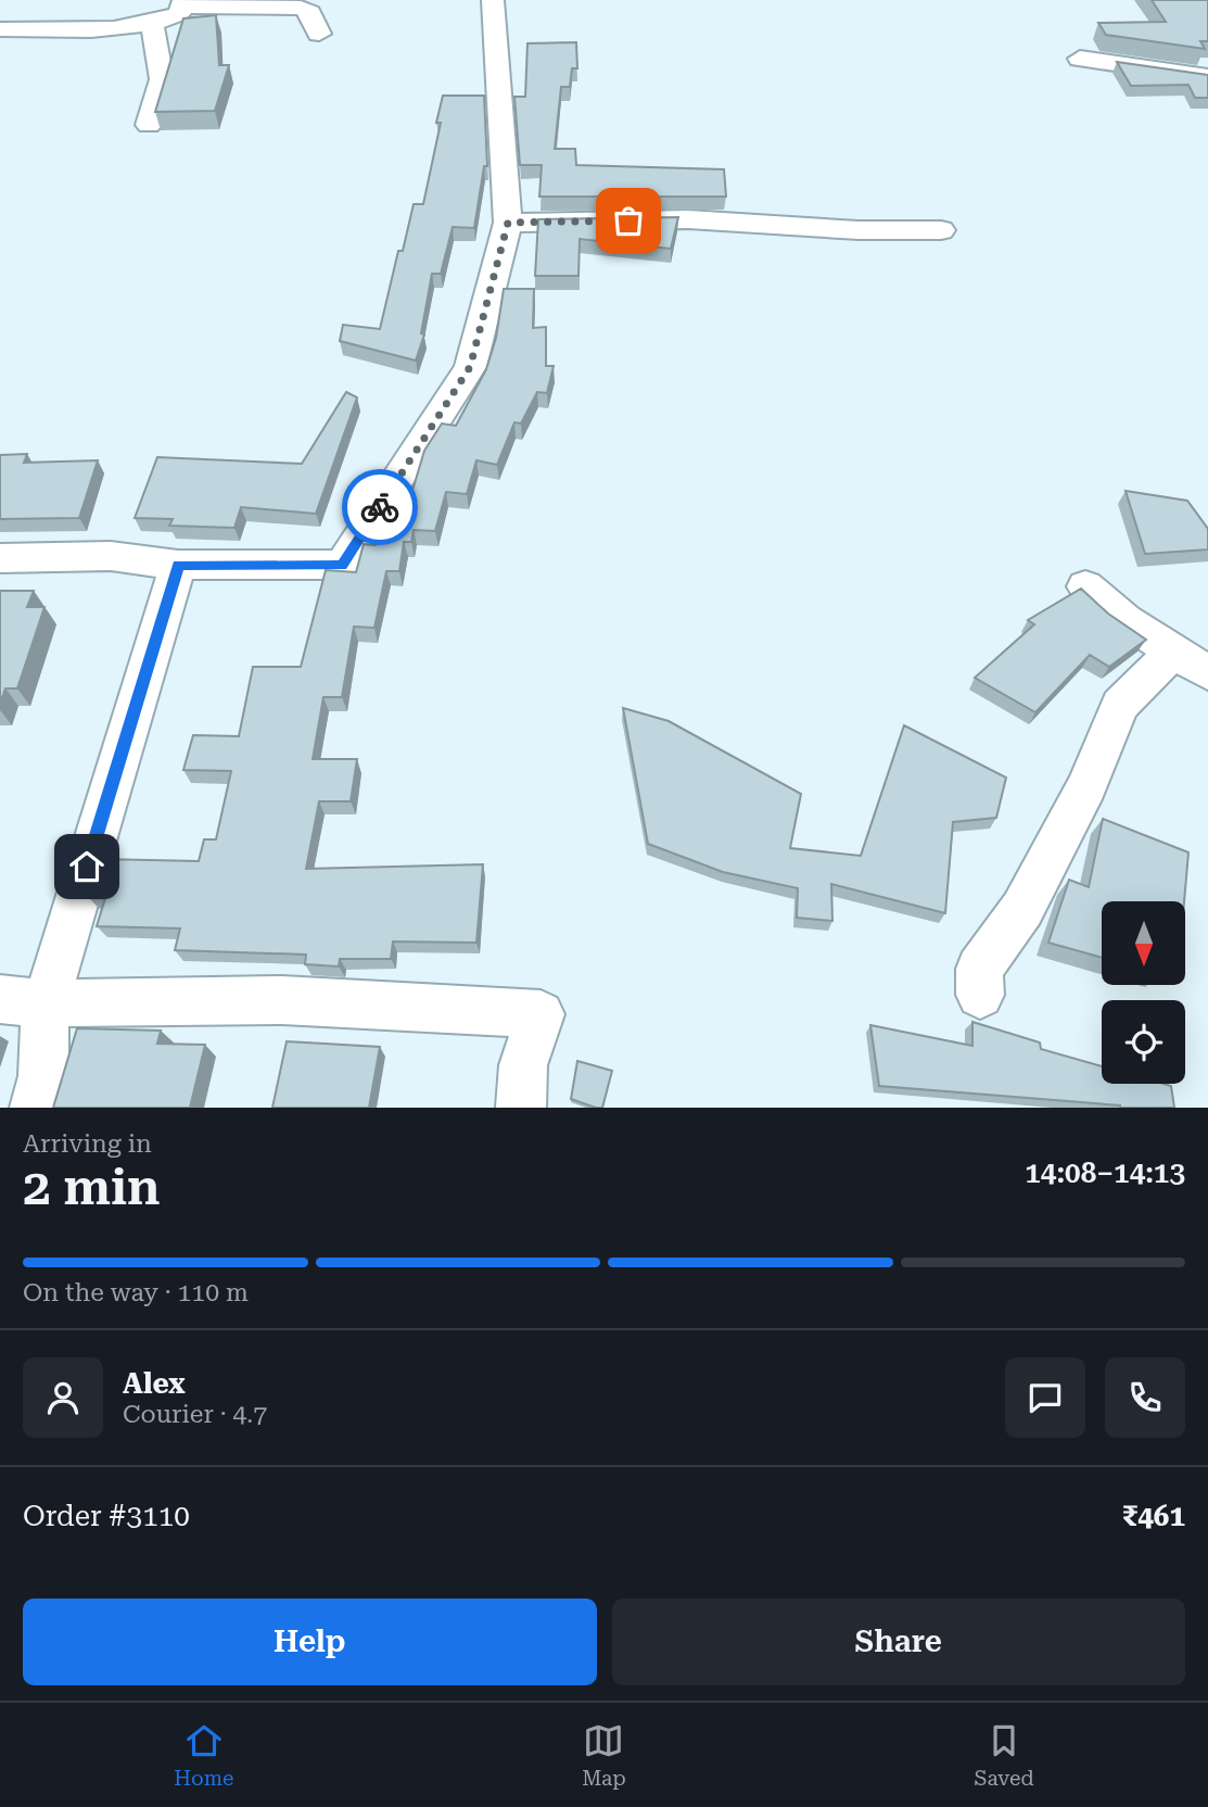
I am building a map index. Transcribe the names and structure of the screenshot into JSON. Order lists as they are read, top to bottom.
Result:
{
  "north": "bottom",
  "page": {
    "heading": ["2 min", "Arriving in", "14:08–14:13"],
    "panel": [
      "Alex",
      "Courier · 4.7",
      "Order #3110",
      "₹461"
    ],
    "bar": "On the way · 110 m",
    "buttons": ["Help", "Share"],
    "tabs": ["Home", "Map", "Saved"]
  }
}
